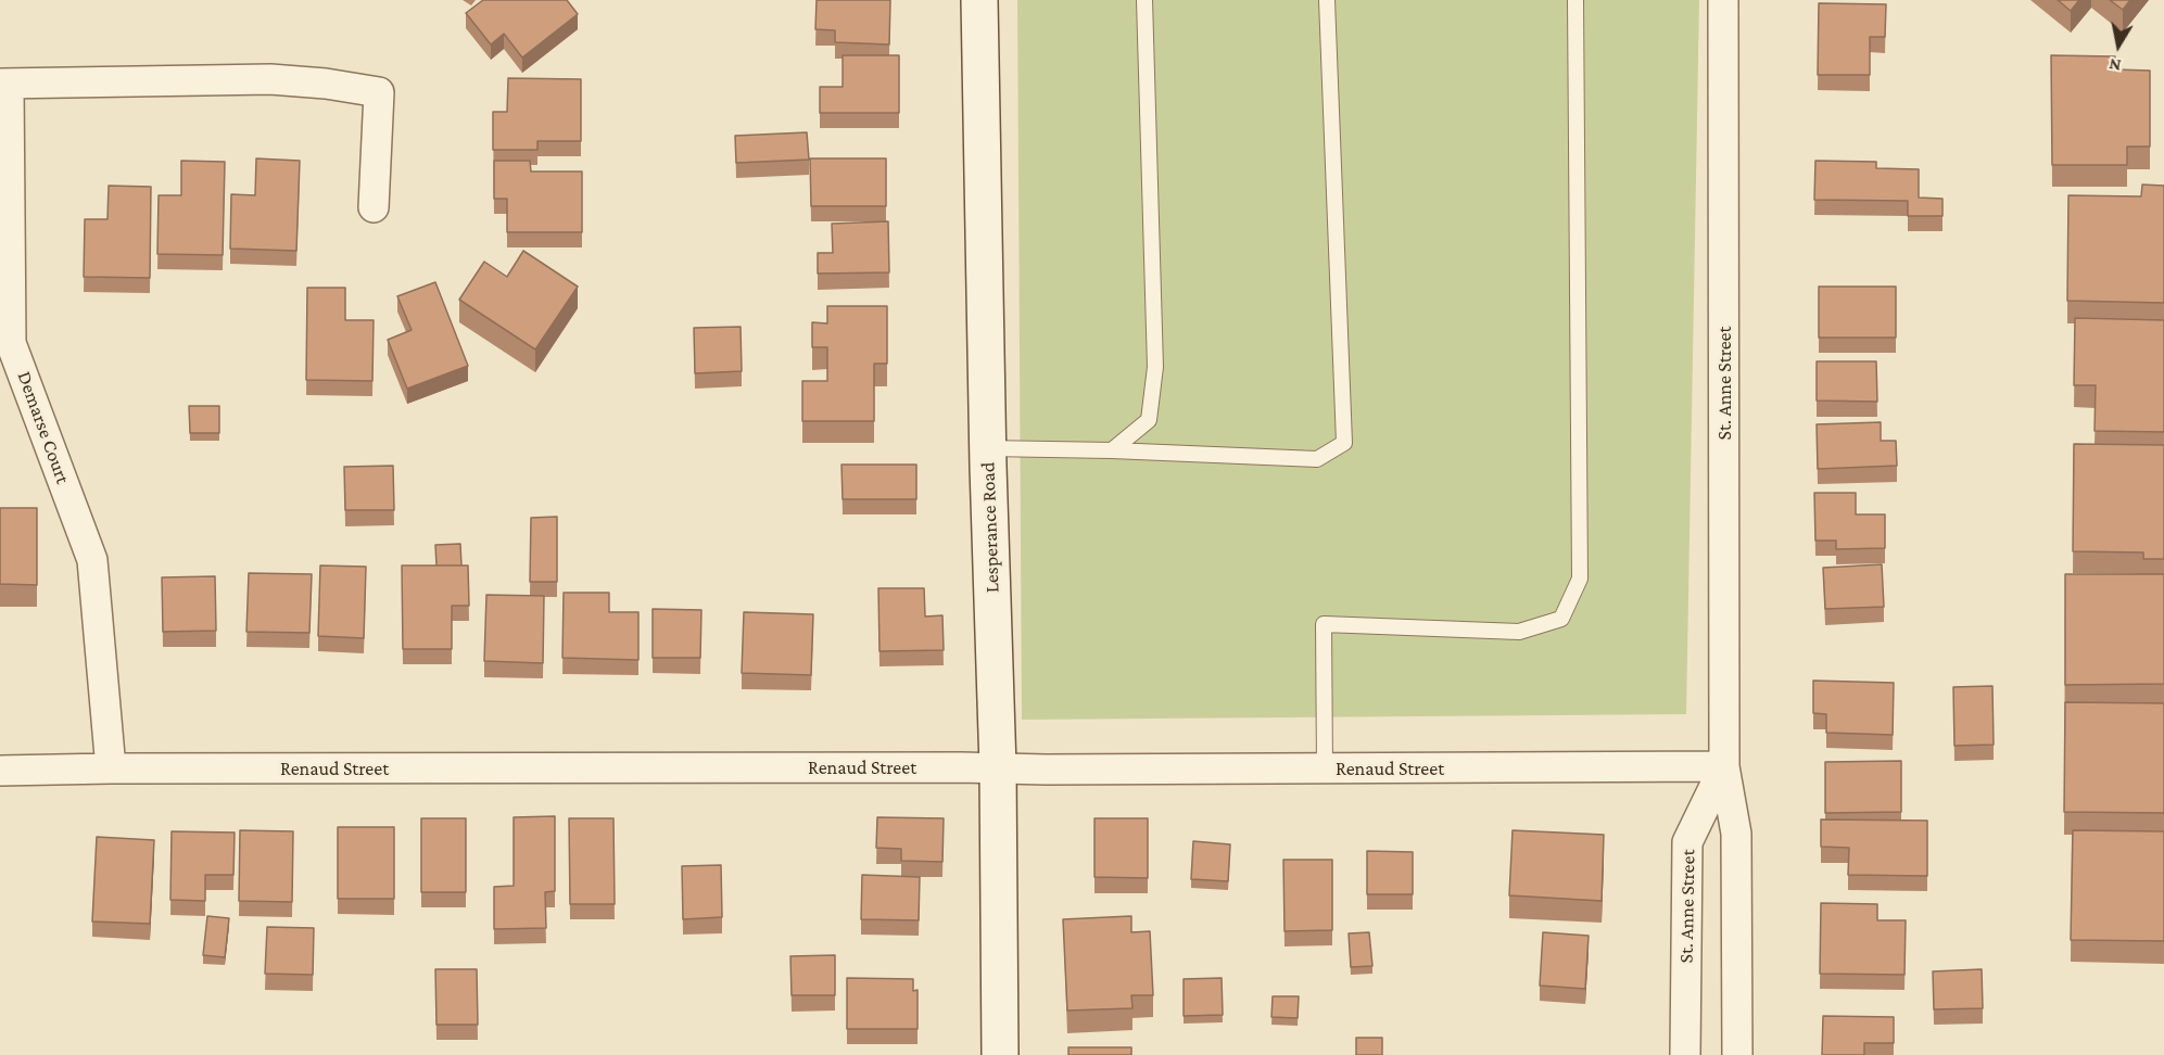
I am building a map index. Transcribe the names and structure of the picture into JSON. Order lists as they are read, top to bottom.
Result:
{
  "streets": {
    "main road": ["Lesperance Road"],
    "street": ["St. Anne Street", "Demarse Court", "Renaud Street"]
  },
  "crossings": [
    ["St. Anne Street", "Renaud Street"],
    ["Demarse Court", "Renaud Street"],
    ["Lesperance Road", "Renaud Street"]
  ],
  "north": "bottom"
}
